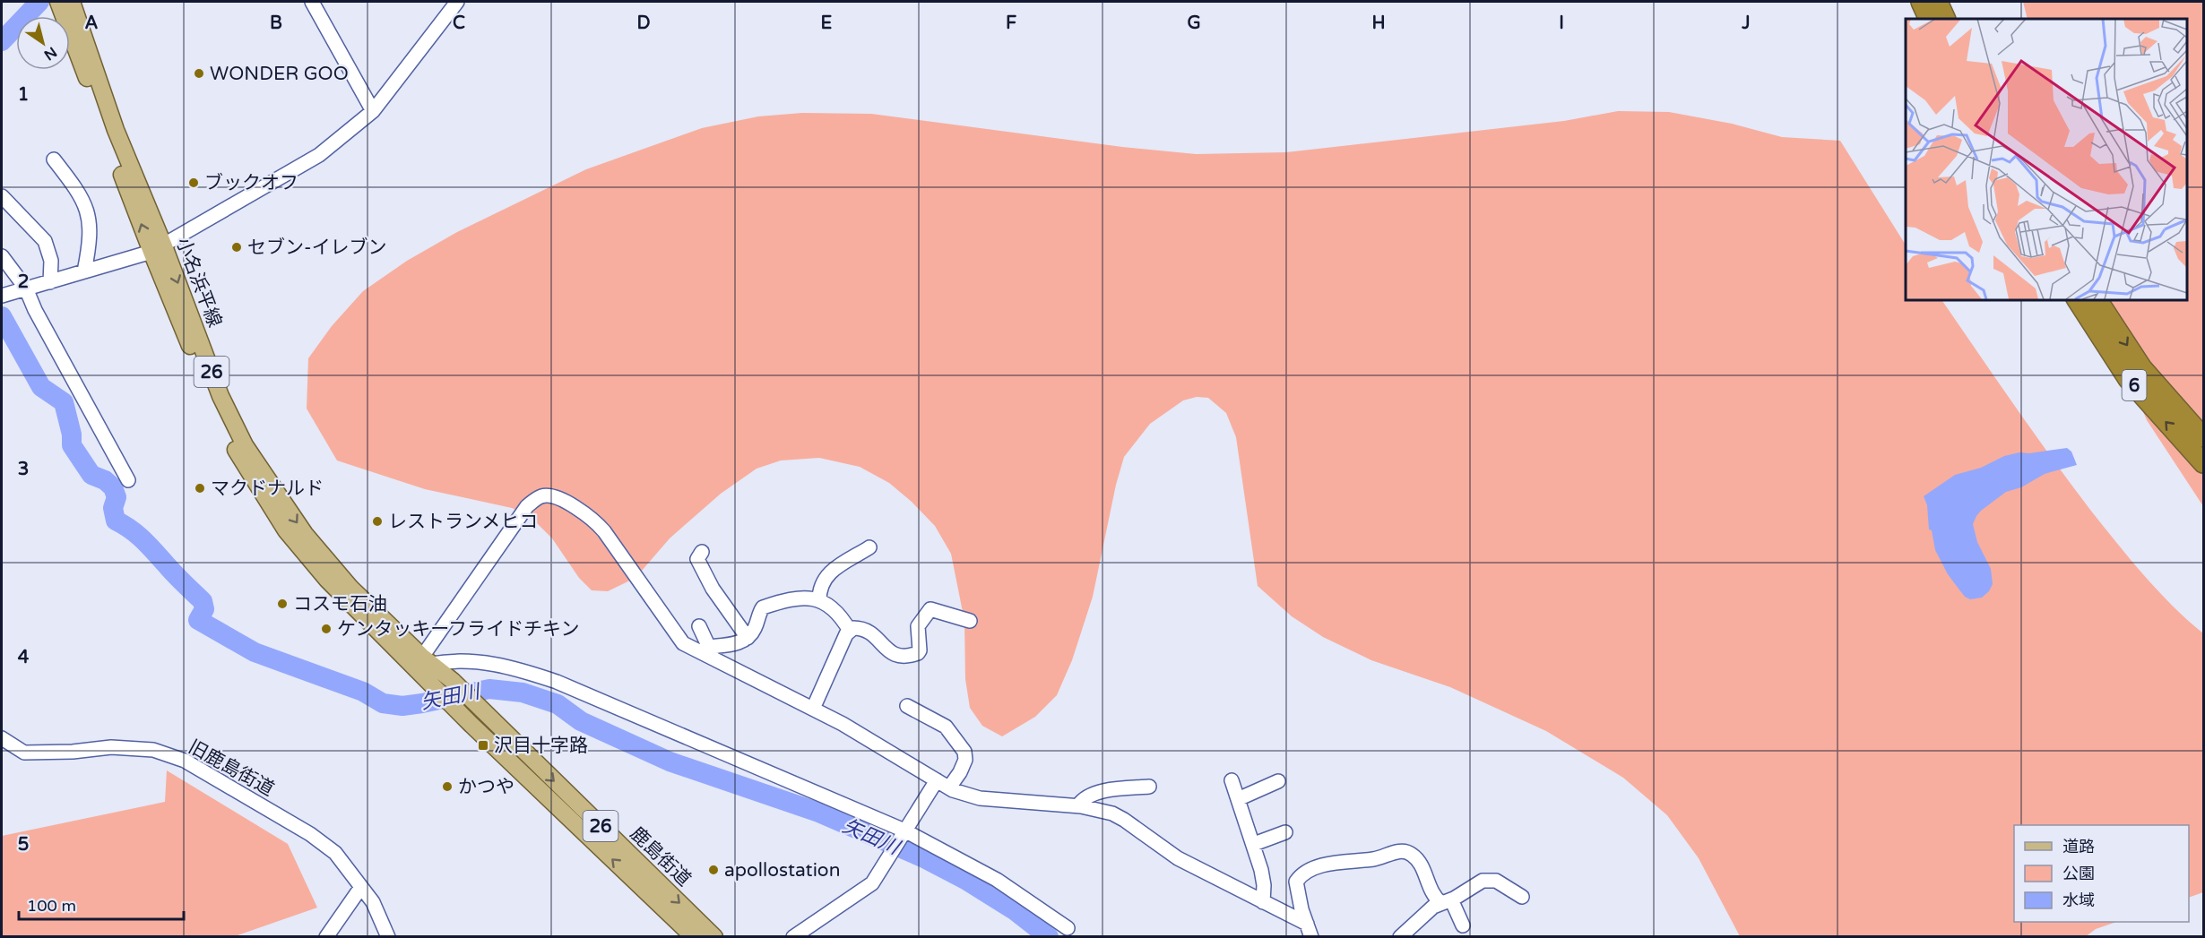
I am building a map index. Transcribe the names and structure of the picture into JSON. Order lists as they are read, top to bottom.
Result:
{
  "streets": {
    "highway": ["6"],
    "main road": ["小名浜平線", "26", "鹿島街道"],
    "street": ["旧鹿島街道"]
  },
  "crossings": [
    ["小名浜平線", "鹿島街道"]
  ],
  "one_way": ["鹿島街道"],
  "water": ["矢田川"],
  "places": {
    "other": [
      "WONDER GOO",
      "ブックオフ",
      "セブン-イレブン",
      "マクドナルド",
      "レストランメヒコ",
      "コスモ石油",
      "ケンタッキーフライドチキン",
      "かつや",
      "apollostation"
    ],
    "transit": ["沢目十字路"]
  },
  "legend": ["道路", "公園", "水域"],
  "scale_bar": "100 m",
  "north": "bottom right",
  "grid": {
    "columns": [
      "A",
      "B",
      "C",
      "D",
      "E",
      "F",
      "G",
      "H",
      "I",
      "J"
    ],
    "rows": [
      "1",
      "2",
      "3",
      "4",
      "5"
    ]
  }
}
